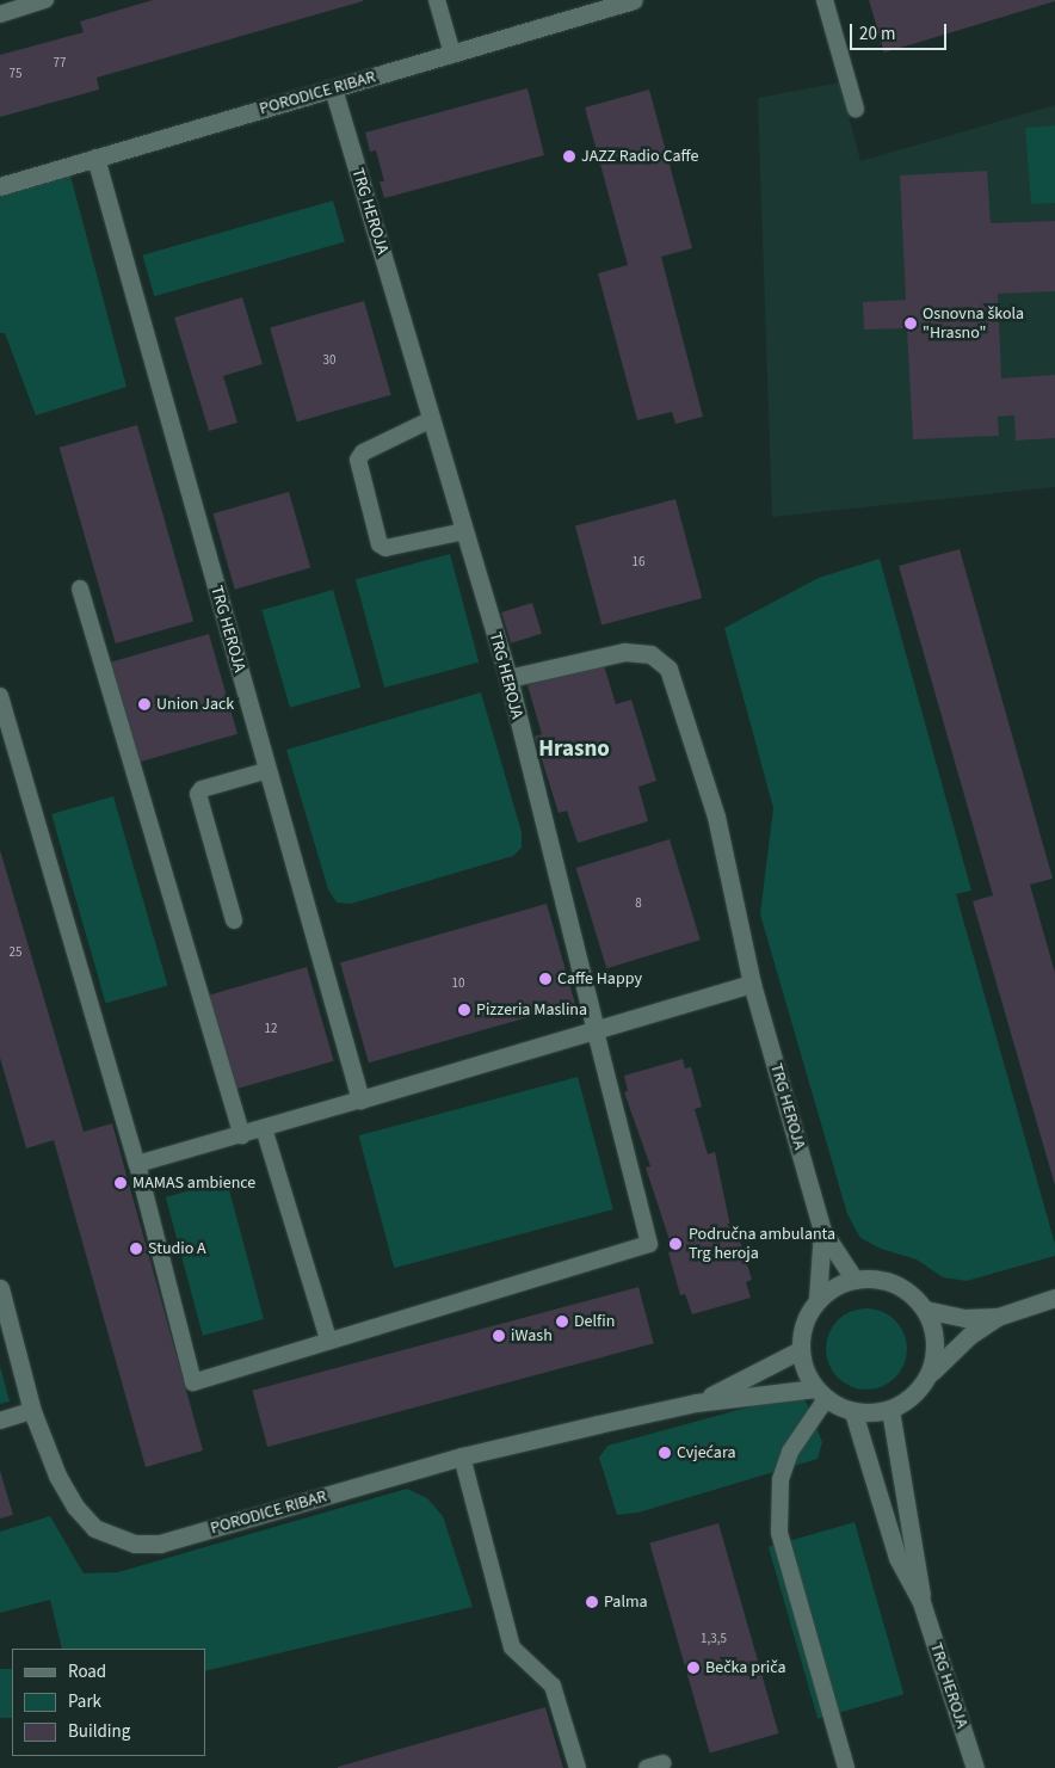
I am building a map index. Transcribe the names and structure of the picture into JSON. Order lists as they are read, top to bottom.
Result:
{
  "streets": {
    "street": ["PORODICE RIBAR", "TRG HEROJA"]
  },
  "crossings": [
    ["PORODICE RIBAR", "TRG HEROJA"]
  ],
  "districts": ["Hrasno"],
  "places": [
    "JAZZ Radio Caffe",
    "Osnovna škola \"Hrasno\"",
    "Union Jack",
    "Caffe Happy",
    "Pizzeria Maslina",
    "MAMAS ambience",
    "Područna ambulanta Trg heroja",
    "Studio A",
    "Delfin",
    "iWash",
    "Cvjećara",
    "Palma",
    "Bečka priča"
  ],
  "house_numbers": [
    "77",
    "75",
    "30",
    "16",
    "8",
    "25",
    "10",
    "12",
    "1,3,5"
  ],
  "legend": ["Road", "Park", "Building"],
  "scale_bar": "20 m"
}
